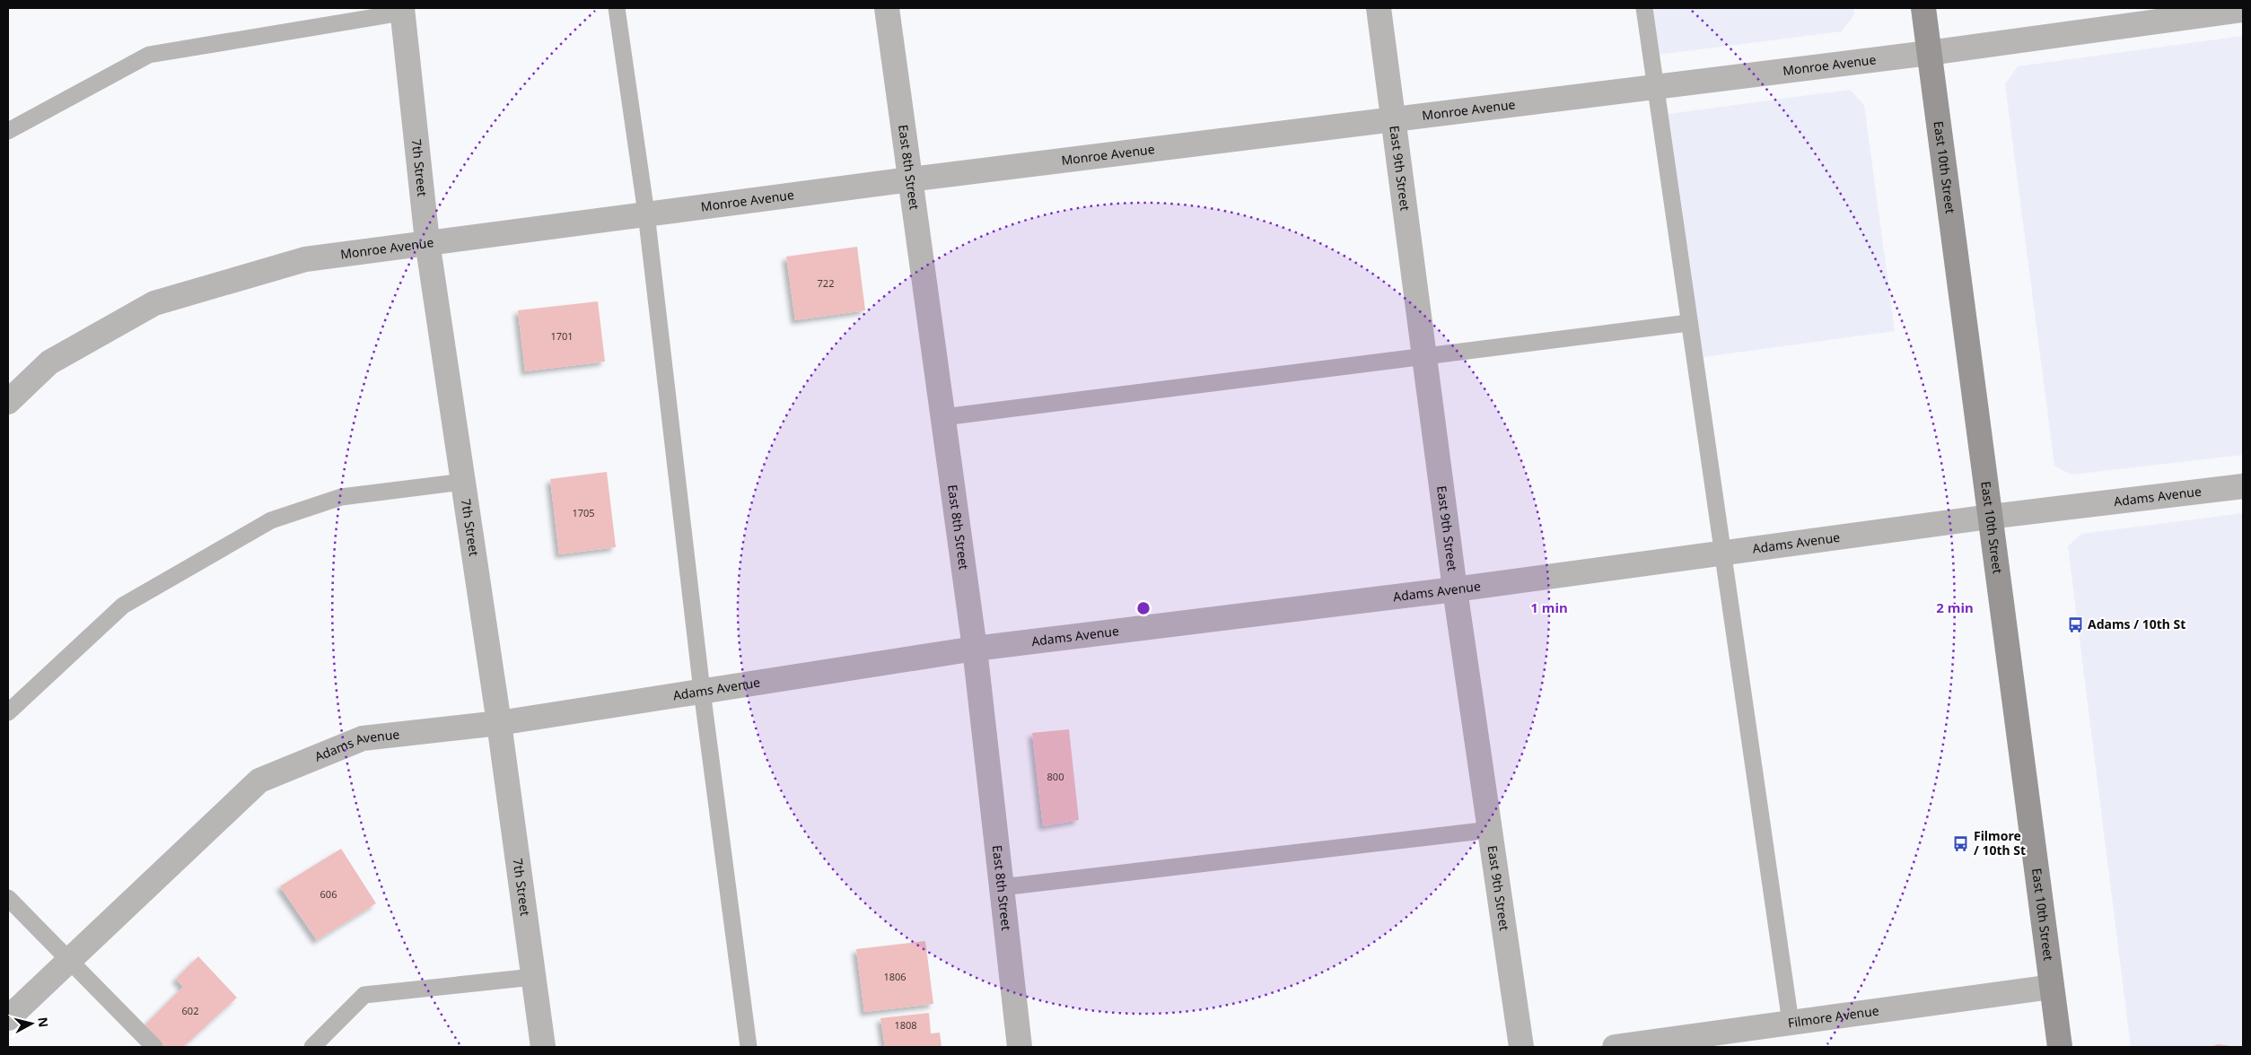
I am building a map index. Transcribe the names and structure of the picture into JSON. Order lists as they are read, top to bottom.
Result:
{
  "streets": {
    "main road": ["East 10th Street"],
    "street": [
      "Monroe Avenue",
      "East 8th Street",
      "7th Street",
      "East 9th Street",
      "Adams Avenue",
      "Filmore Avenue"
    ]
  },
  "crossings": [
    ["Monroe Avenue", "East 8th Street"],
    ["Monroe Avenue", "East 10th Street"],
    ["Monroe Avenue", "7th Street"],
    ["Monroe Avenue", "East 9th Street"],
    ["East 8th Street", "Adams Avenue"],
    ["East 10th Street", "Adams Avenue"],
    ["East 10th Street", "Filmore Avenue"],
    ["7th Street", "Adams Avenue"],
    ["East 9th Street", "Adams Avenue"]
  ],
  "places": {
    "bus stop": ["Adams / 10th St", "Filmore / 10th St"]
  },
  "house_numbers": [
    "722",
    "1701",
    "1705",
    "800",
    "606",
    "1806",
    "602",
    "1808"
  ],
  "north": "right",
  "rings": ["1 min", "2 min"]
}
